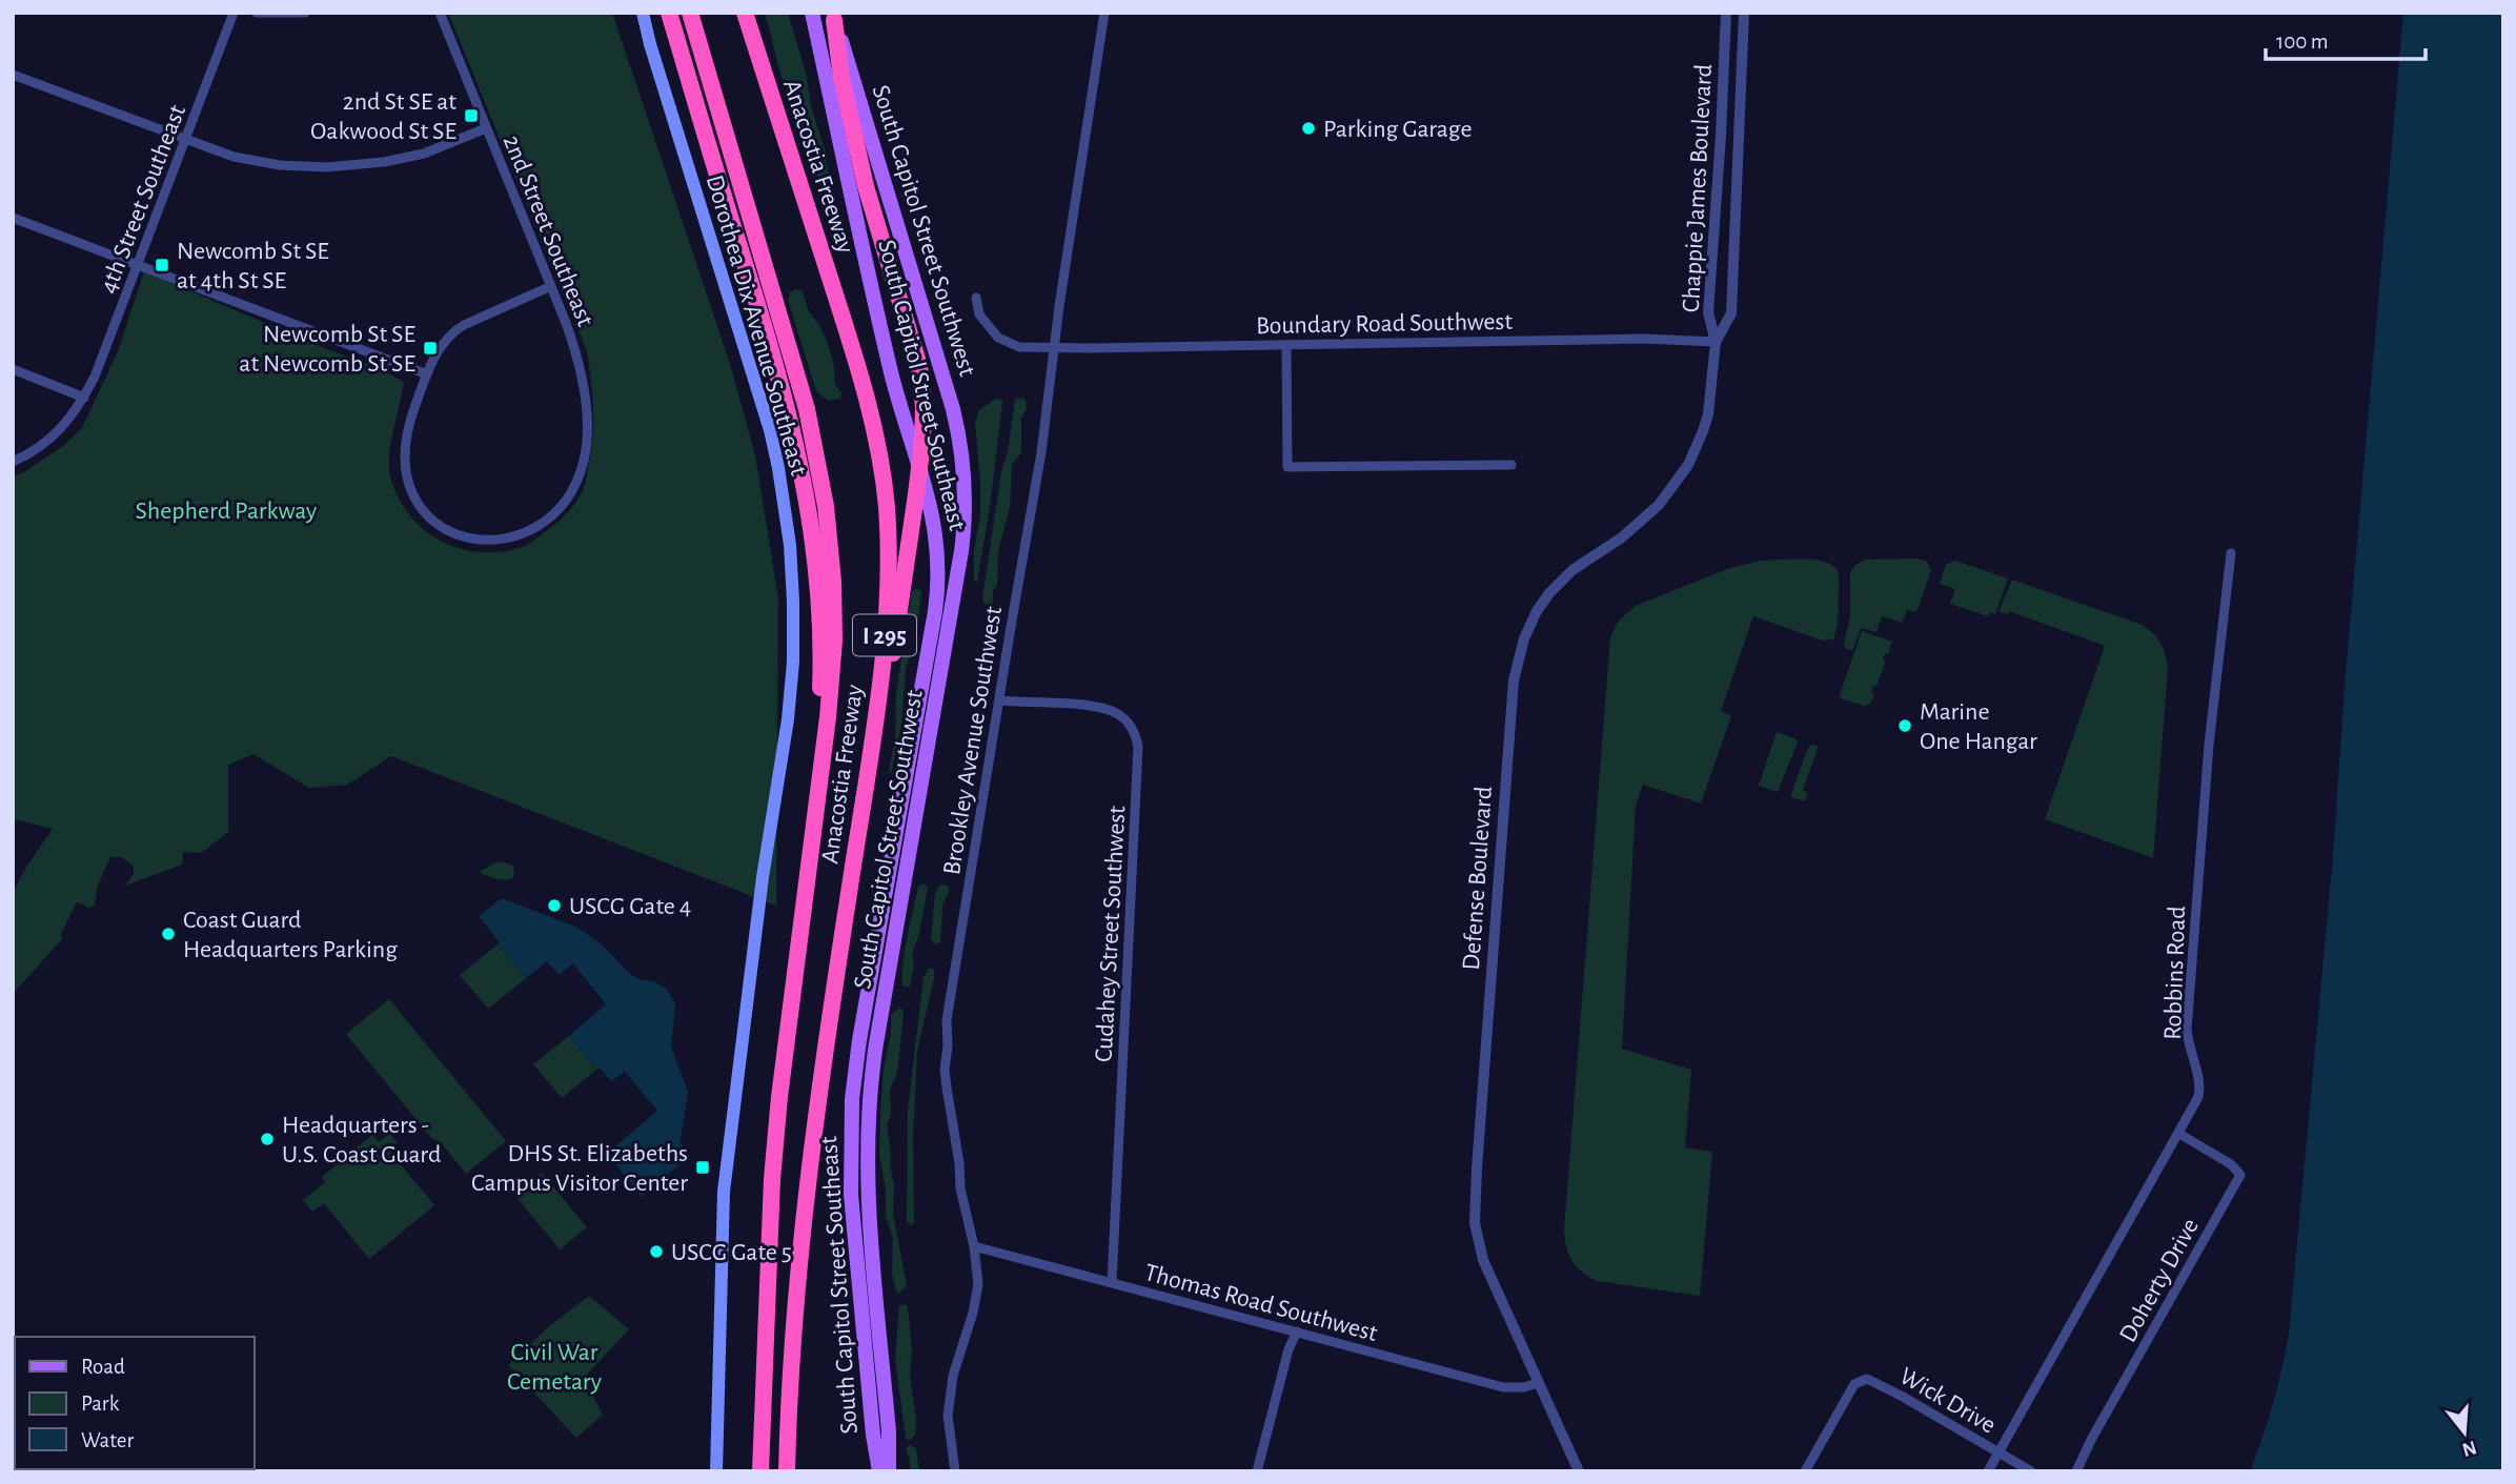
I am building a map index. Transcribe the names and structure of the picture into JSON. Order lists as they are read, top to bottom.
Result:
{
  "streets": {
    "highway": ["Anacostia Freeway", "I 295"],
    "main road": ["South Capitol Street Southwest", "Dorothea Dix Avenue Southeast", "South Capitol Street Southeast"],
    "street": [
      "Chappie James Boulevard",
      "4th Street Southeast",
      "2nd Street Southeast",
      "Boundary Road Southwest",
      "Brookley Avenue Southwest",
      "Defense Boulevard",
      "Cudahey Street Southwest",
      "Robbins Road",
      "Doherty Drive",
      "Thomas Road Southwest",
      "Wick Drive"
    ]
  },
  "crossings": [
    ["Chappie James Boulevard", "Boundary Road Southwest"],
    ["Chappie James Boulevard", "Defense Boulevard"],
    ["Boundary Road Southwest", "Brookley Avenue Southwest"],
    ["Boundary Road Southwest", "Defense Boulevard"],
    ["Brookley Avenue Southwest", "Cudahey Street Southwest"],
    ["Brookley Avenue Southwest", "Thomas Road Southwest"],
    ["Defense Boulevard", "Thomas Road Southwest"],
    ["Cudahey Street Southwest", "Thomas Road Southwest"],
    ["Robbins Road", "Doherty Drive"],
    ["Robbins Road", "Wick Drive"]
  ],
  "parks": ["Shepherd Parkway", "Civil War Cemetary"],
  "places": {
    "transit": [
      "2nd St SE at Oakwood St SE",
      "Newcomb St SE at 4th St SE",
      "Newcomb St SE at Newcomb St SE",
      "DHS St. Elizabeths Campus Visitor Center"
    ],
    "other": [
      "Parking Garage",
      "Marine One Hangar",
      "USCG Gate 4",
      "Coast Guard Headquarters Parking",
      "Headquarters - U.S. Coast Guard",
      "USCG Gate 5"
    ]
  },
  "legend": ["Road", "Park", "Water"],
  "scale_bar": "100 m",
  "north": "bottom"
}
